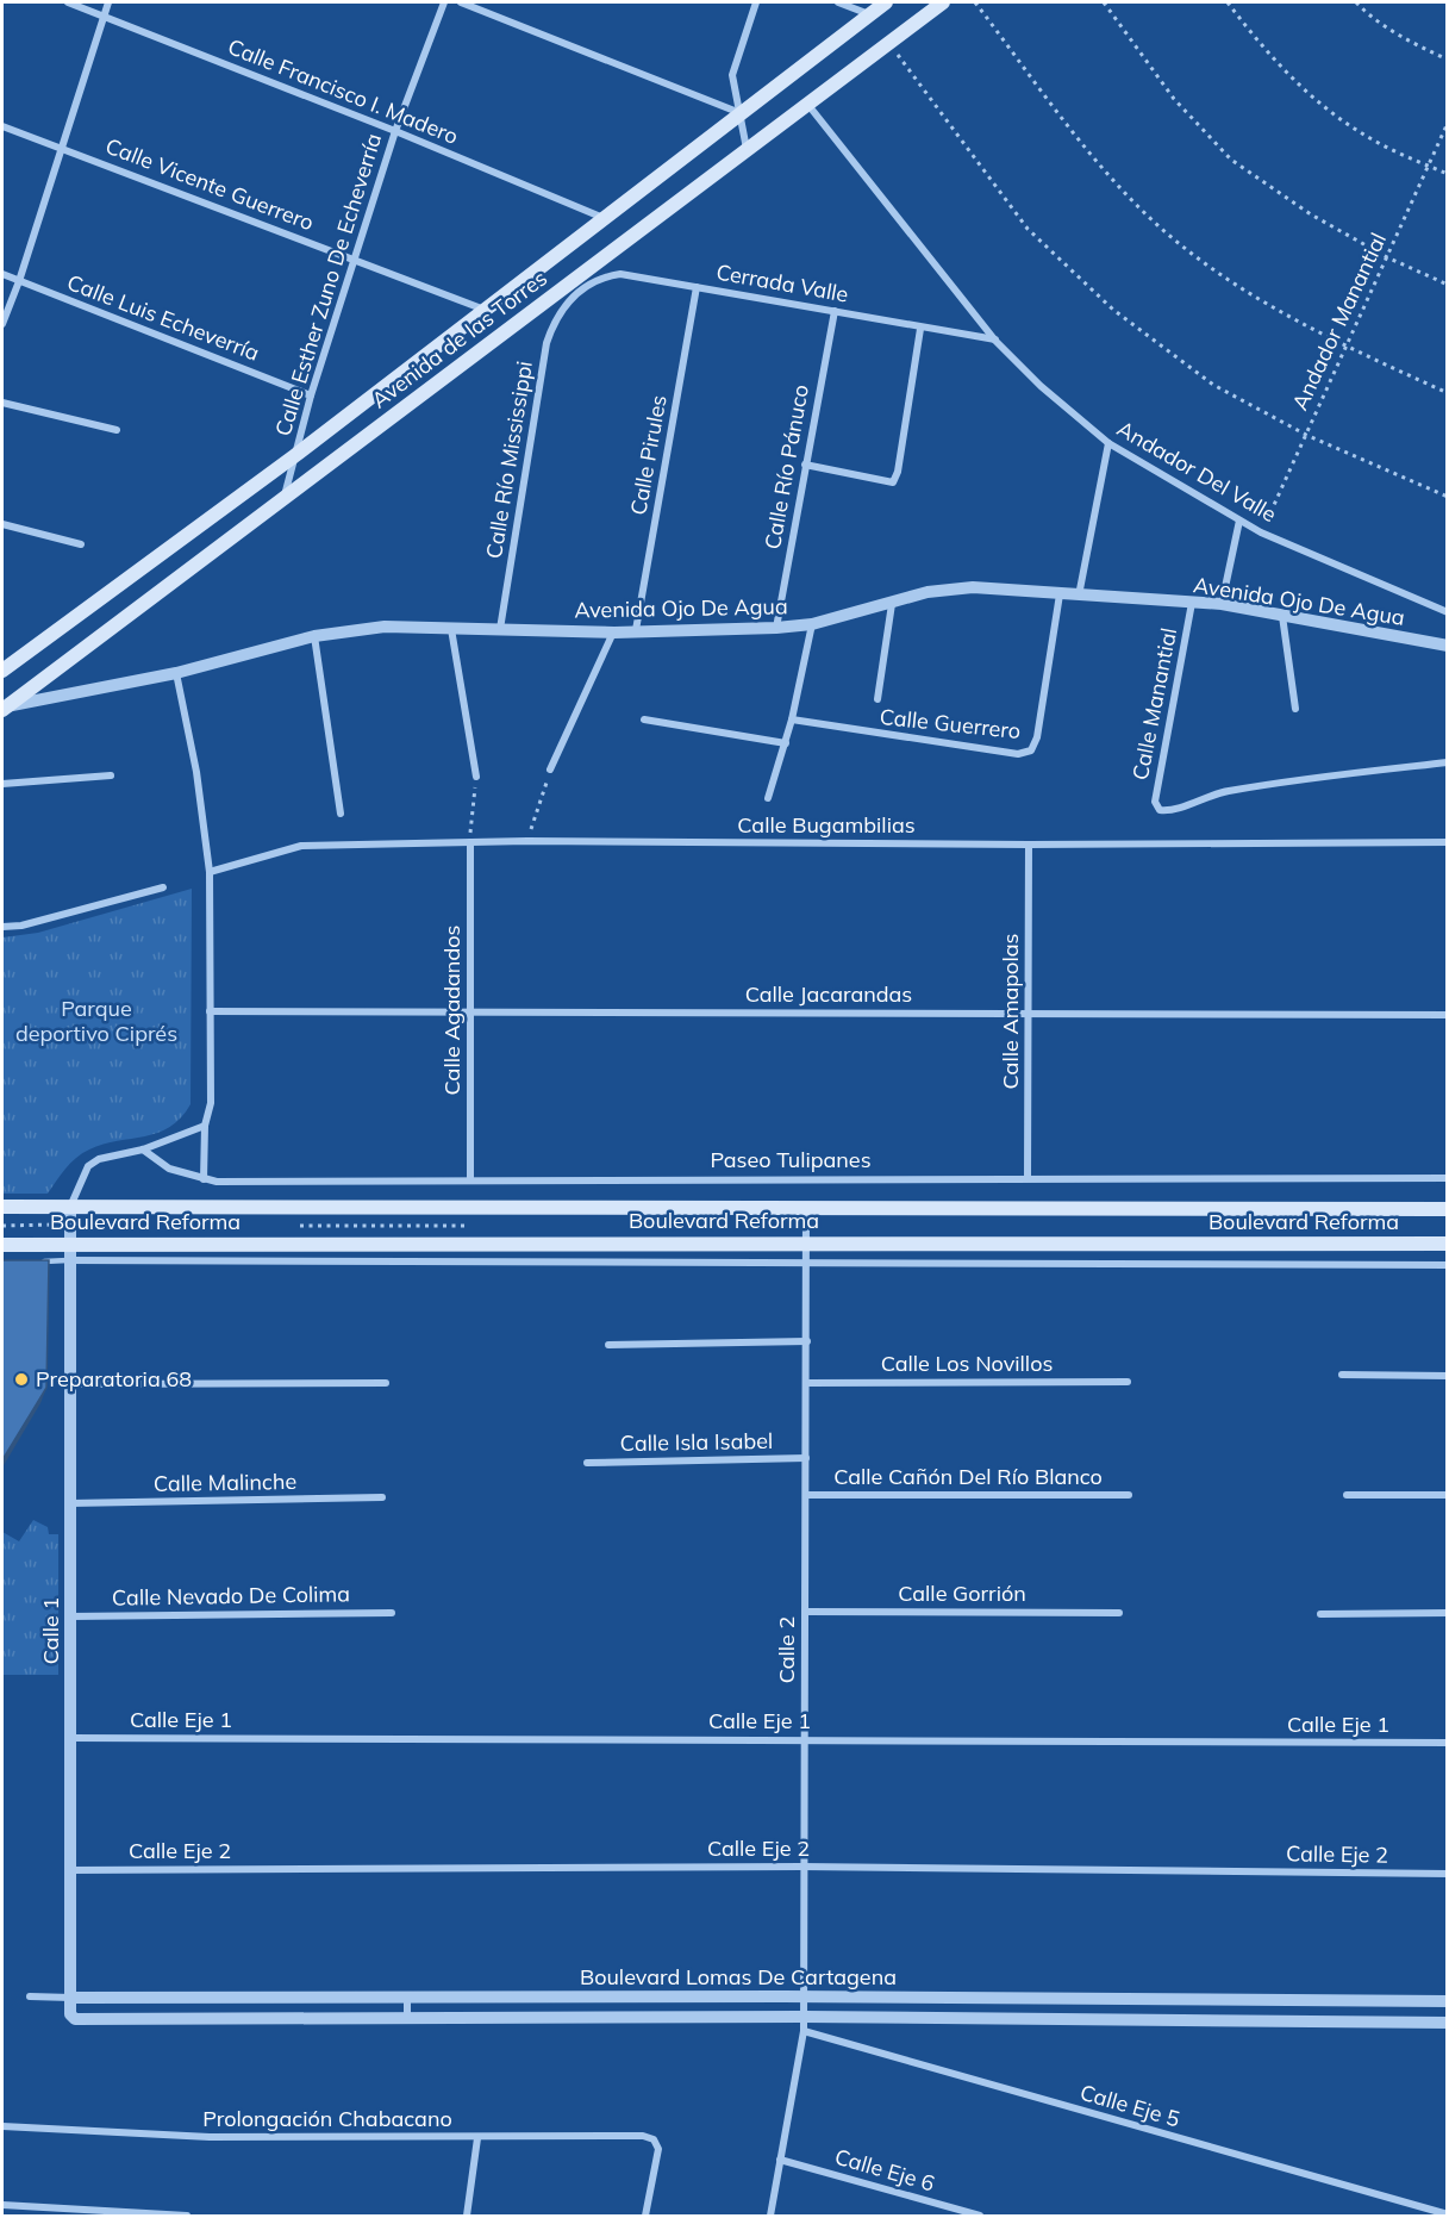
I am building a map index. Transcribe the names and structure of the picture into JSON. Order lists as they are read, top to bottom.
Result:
{
  "streets": {
    "main road": ["Avenida de las Torres", "Boulevard Reforma"],
    "street": [
      "Calle Francisco I. Madero",
      "Calle Vicente Guerrero",
      "Cerrada Valle",
      "Calle Esther Zuno De Echeverría",
      "Calle Luis Echeverría",
      "Calle Pirules",
      "Calle Río Mississippi",
      "Calle Río Pánuco",
      "Andador Del Valle",
      "Avenida Ojo De Agua",
      "Calle Manantial",
      "Calle Guerrero",
      "Calle Bugambilias",
      "Calle Jacarandas",
      "Calle Agadandos",
      "Calle Amapolas",
      "Paseo Tulipanes",
      "Calle Los Novillos",
      "Calle Isla Isabel",
      "Calle Cañón Del Río Blanco",
      "Calle Malinche",
      "Calle Gorrión",
      "Calle Nevado De Colima",
      "Calle 1",
      "Calle 2",
      "Calle Eje 1",
      "Calle Eje 2",
      "Boulevard Lomas De Cartagena",
      "Calle Eje 5",
      "Prolongación Chabacano",
      "Calle Eje 6"
    ],
    "path": ["Andador Manantial"]
  },
  "crossings": [
    ["Calle Francisco I. Madero", "Calle Esther Zuno De Echeverría"],
    ["Calle Francisco I. Madero", "Avenida de las Torres"],
    ["Calle Vicente Guerrero", "Calle Esther Zuno De Echeverría"],
    ["Calle Vicente Guerrero", "Avenida de las Torres"],
    ["Cerrada Valle", "Calle Pirules"],
    ["Cerrada Valle", "Calle Río Mississippi"],
    ["Cerrada Valle", "Calle Río Pánuco"],
    ["Cerrada Valle", "Andador Del Valle"],
    ["Calle Esther Zuno De Echeverría", "Calle Luis Echeverría"],
    ["Calle Esther Zuno De Echeverría", "Avenida de las Torres"],
    ["Andador Manantial", "Andador Del Valle"],
    ["Avenida de las Torres", "Andador Del Valle"],
    ["Avenida de las Torres", "Avenida Ojo De Agua"],
    ["Calle Pirules", "Avenida Ojo De Agua"],
    ["Calle Río Mississippi", "Avenida Ojo De Agua"],
    ["Calle Río Pánuco", "Avenida Ojo De Agua"],
    ["Avenida Ojo De Agua", "Calle Manantial"],
    ["Avenida Ojo De Agua", "Calle Guerrero"],
    ["Calle Bugambilias", "Calle Agadandos"],
    ["Calle Bugambilias", "Calle Amapolas"],
    ["Calle Jacarandas", "Calle Agadandos"],
    ["Calle Jacarandas", "Calle Amapolas"],
    ["Calle Agadandos", "Paseo Tulipanes"],
    ["Calle Amapolas", "Paseo Tulipanes"],
    ["Boulevard Reforma", "Calle 1"],
    ["Boulevard Reforma", "Calle 2"],
    ["Calle Los Novillos", "Calle 2"],
    ["Calle Isla Isabel", "Calle 2"],
    ["Calle Cañón Del Río Blanco", "Calle 2"],
    ["Calle Malinche", "Calle 1"],
    ["Calle Gorrión", "Calle 2"],
    ["Calle Nevado De Colima", "Calle 1"],
    ["Calle 1", "Calle Eje 1"],
    ["Calle 1", "Calle Eje 2"],
    ["Calle 1", "Boulevard Lomas De Cartagena"],
    ["Calle 2", "Calle Eje 1"],
    ["Calle 2", "Calle Eje 2"],
    ["Calle 2", "Boulevard Lomas De Cartagena"],
    ["Calle 2", "Calle Eje 5"],
    ["Calle 2", "Calle Eje 6"]
  ],
  "parks": ["Parque deportivo Ciprés"],
  "places": ["Preparatoria 68"]
}
